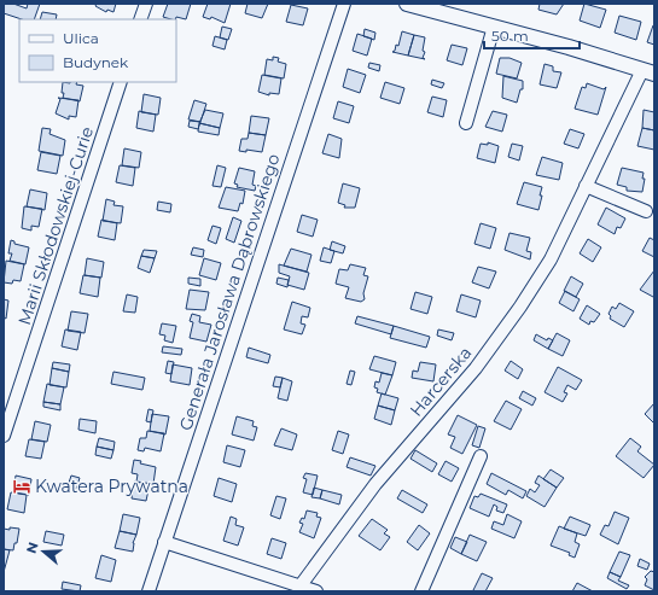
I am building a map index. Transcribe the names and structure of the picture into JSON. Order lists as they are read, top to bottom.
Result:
{
  "streets": {
    "street": ["Marii Skłodowskiej-Curie", "Generała Jarosława Dąbrowskiego", "Harcerska"]
  },
  "places": {
    "hotel": ["Kwatera Prywatna"]
  },
  "legend": ["Ulica", "Budynek"],
  "scale_bar": "50 m",
  "north": "left"
}
